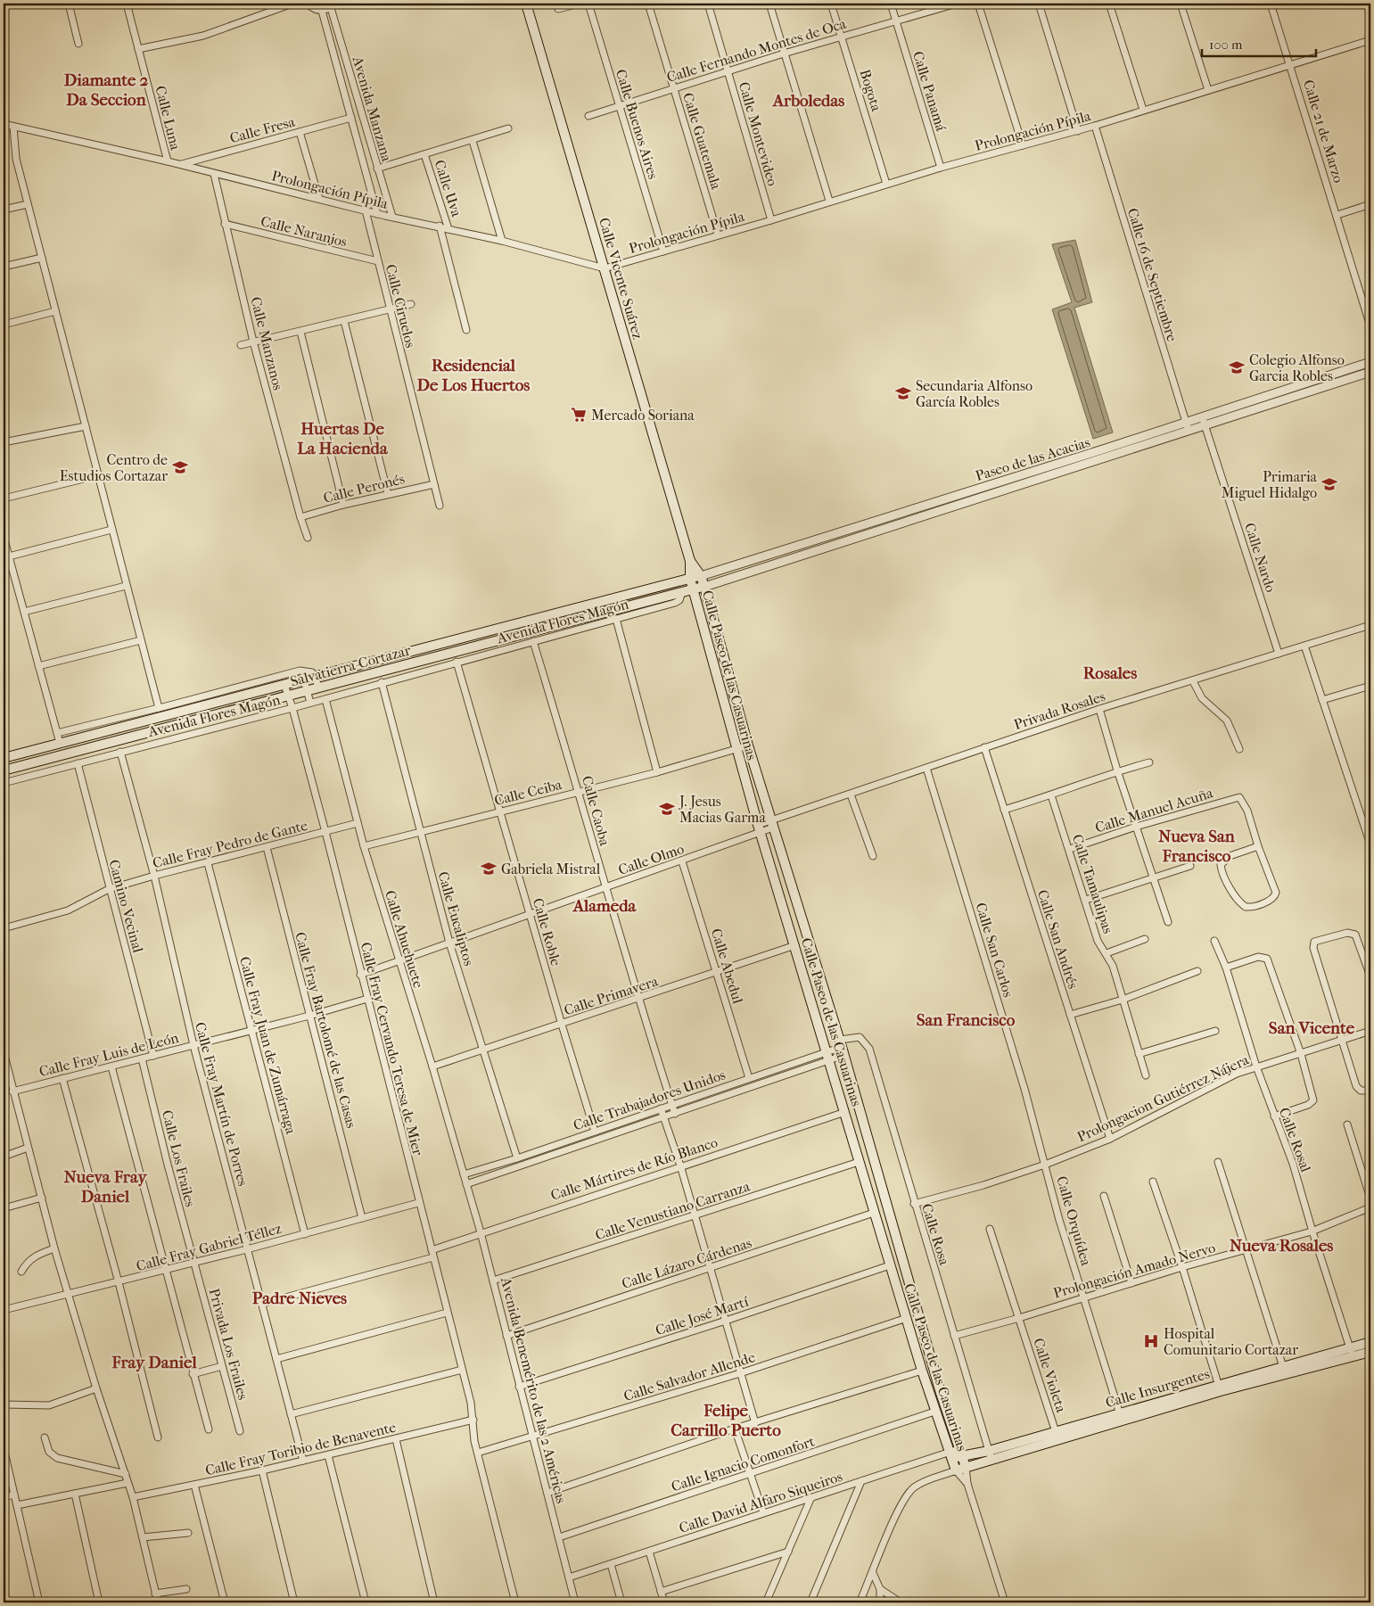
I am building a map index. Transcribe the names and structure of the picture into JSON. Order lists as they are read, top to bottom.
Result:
{
  "streets": {
    "main road": [
      "Calle Vicente Suárez",
      "Salvatierra-Cortazar",
      "Calle Paseo de las Casuarinas",
      "Calle Insurgentes"
    ],
    "street": [
      "Calle Fernando Montes de Oca",
      "Bogota",
      "Calle Panamá",
      "Avenida Manzana",
      "Calle Luna",
      "Calle Buenos Aires",
      "Calle Fresa",
      "Prolongación Pípila",
      "Calle 21 de Marzo",
      "Calle Montevideo",
      "Calle Guatemala",
      "Calle Uva",
      "Calle Naranjos",
      "Calle 16 de Septiembre",
      "Calle Ciruelos",
      "Calle Manzanos",
      "Paseo de las Acacias",
      "Calle Peronés",
      "Calle Nardo",
      "Avenida Flores Magón",
      "Privada Rosales",
      "Calle Ceiba",
      "Calle Manuel Acuña",
      "Calle Caoba",
      "Calle Fray Pedro de Gante",
      "Calle Olmo",
      "Calle Tamaulipas",
      "Camino Vecinal",
      "Calle Eucaliptos",
      "Calle Roble",
      "Calle Ahuehuete",
      "Calle San Andrés",
      "Calle San Carlos",
      "Calle Abedul",
      "Calle Primavera",
      "Calle Fray Bartolomé de las Casas",
      "Calle Fray Juan de Zumárraga",
      "Calle Fray Cervando Teresa de Mier",
      "Calle Fray Luis de León",
      "Prolongacion Gutiérrez Nájera",
      "Calle Trabajadores Unidos",
      "Calle Fray Martín de Porres",
      "Calle Rosal",
      "Calle Los Frailes",
      "Calle Mártires de Río Blanco",
      "Calle Venustiano Carranza",
      "Calle Orquídea",
      "Calle Rosa",
      "Calle Fray Gabriel Téllez",
      "Calle Lázaro Cárdenas",
      "Prolongación Amado Nervo",
      "Calle José Martí",
      "Privada Los Frailes",
      "Calle Violeta",
      "Calle Salvador Allende",
      "Avenida Benemérito de las 2 Américas",
      "Calle Fray Toribio de Benavente",
      "Calle Ignacio Comonfort",
      "Calle David Alfaro Siqueiros"
    ]
  },
  "crossings": [
    ["Calle Fernando Montes de Oca", "Bogota"],
    ["Calle Fernando Montes de Oca", "Calle Panamá"],
    ["Calle Fernando Montes de Oca", "Calle Buenos Aires"],
    ["Calle Fernando Montes de Oca", "Calle Montevideo"],
    ["Calle Fernando Montes de Oca", "Calle Guatemala"],
    ["Bogota", "Prolongación Pípila"],
    ["Calle Panamá", "Prolongación Pípila"],
    ["Avenida Manzana", "Calle Fresa"],
    ["Avenida Manzana", "Prolongación Pípila"],
    ["Calle Luna", "Prolongación Pípila"],
    ["Calle Buenos Aires", "Prolongación Pípila"],
    ["Calle Fresa", "Prolongación Pípila"],
    ["Prolongación Pípila", "Calle 21 de Marzo"],
    ["Prolongación Pípila", "Calle Montevideo"],
    ["Prolongación Pípila", "Calle Guatemala"],
    ["Prolongación Pípila", "Calle Uva"],
    ["Prolongación Pípila", "Calle 16 de Septiembre"],
    ["Prolongación Pípila", "Calle Vicente Suárez"],
    ["Prolongación Pípila", "Calle Ciruelos"],
    ["Prolongación Pípila", "Calle Manzanos"],
    ["Calle Naranjos", "Calle Ciruelos"],
    ["Calle Naranjos", "Calle Manzanos"],
    ["Calle 16 de Septiembre", "Paseo de las Acacias"],
    ["Calle Vicente Suárez", "Paseo de las Acacias"],
    ["Calle Vicente Suárez", "Salvatierra-Cortazar"],
    ["Calle Vicente Suárez", "Calle Paseo de las Casuarinas"],
    ["Calle Ciruelos", "Calle Peronés"],
    ["Calle Manzanos", "Calle Peronés"],
    ["Paseo de las Acacias", "Calle Nardo"],
    ["Paseo de las Acacias", "Salvatierra-Cortazar"],
    ["Paseo de las Acacias", "Calle Paseo de las Casuarinas"],
    ["Calle Nardo", "Privada Rosales"],
    ["Avenida Flores Magón", "Salvatierra-Cortazar"],
    ["Avenida Flores Magón", "Calle Caoba"],
    ["Avenida Flores Magón", "Camino Vecinal"],
    ["Avenida Flores Magón", "Calle Eucaliptos"],
    ["Avenida Flores Magón", "Calle Roble"],
    ["Avenida Flores Magón", "Calle Ahuehuete"],
    ["Avenida Flores Magón", "Calle Fray Cervando Teresa de Mier"],
    ["Avenida Flores Magón", "Calle Fray Martín de Porres"],
    ["Salvatierra-Cortazar", "Calle Paseo de las Casuarinas"],
    ["Salvatierra-Cortazar", "Calle Fray Cervando Teresa de Mier"],
    ["Calle Paseo de las Casuarinas", "Privada Rosales"],
    ["Calle Paseo de las Casuarinas", "Calle Ceiba"],
    ["Calle Paseo de las Casuarinas", "Calle Olmo"],
    ["Calle Paseo de las Casuarinas", "Calle Primavera"],
    ["Calle Paseo de las Casuarinas", "Calle Trabajadores Unidos"],
    ["Calle Paseo de las Casuarinas", "Calle Mártires de Río Blanco"],
    ["Calle Paseo de las Casuarinas", "Calle Venustiano Carranza"],
    ["Calle Paseo de las Casuarinas", "Calle Rosa"],
    ["Calle Paseo de las Casuarinas", "Calle Lázaro Cárdenas"],
    ["Calle Paseo de las Casuarinas", "Calle José Martí"],
    ["Calle Paseo de las Casuarinas", "Calle Salvador Allende"],
    ["Calle Paseo de las Casuarinas", "Calle Insurgentes"],
    ["Calle Paseo de las Casuarinas", "Calle Ignacio Comonfort"],
    ["Calle Paseo de las Casuarinas", "Calle David Alfaro Siqueiros"],
    ["Privada Rosales", "Calle Olmo"],
    ["Privada Rosales", "Calle San Andrés"],
    ["Privada Rosales", "Calle San Carlos"],
    ["Calle Ceiba", "Calle Caoba"],
    ["Calle Ceiba", "Calle Eucaliptos"],
    ["Calle Ceiba", "Calle Roble"],
    ["Calle Ceiba", "Calle Ahuehuete"],
    ["Calle Manuel Acuña", "Calle Tamaulipas"],
    ["Calle Caoba", "Calle Olmo"],
    ["Calle Caoba", "Calle Primavera"],
    ["Calle Caoba", "Calle Trabajadores Unidos"],
    ["Calle Fray Pedro de Gante", "Camino Vecinal"],
    ["Calle Fray Pedro de Gante", "Calle Ahuehuete"],
    ["Calle Fray Pedro de Gante", "Calle Fray Bartolomé de las Casas"],
    ["Calle Fray Pedro de Gante", "Calle Fray Juan de Zumárraga"],
    ["Calle Fray Pedro de Gante", "Calle Fray Cervando Teresa de Mier"],
    ["Calle Fray Pedro de Gante", "Calle Fray Martín de Porres"],
    ["Calle Olmo", "Calle Eucaliptos"],
    ["Calle Olmo", "Calle Roble"],
    ["Calle Olmo", "Calle Ahuehuete"],
    ["Calle Olmo", "Calle Abedul"],
    ["Calle Olmo", "Calle Fray Cervando Teresa de Mier"],
    ["Camino Vecinal", "Calle Fray Luis de León"],
    ["Calle Eucaliptos", "Calle Primavera"],
    ["Calle Eucaliptos", "Calle Trabajadores Unidos"],
    ["Calle Roble", "Calle Primavera"],
    ["Calle Roble", "Calle Trabajadores Unidos"],
    ["Calle Ahuehuete", "Calle Primavera"],
    ["Calle Ahuehuete", "Calle Trabajadores Unidos"],
    ["Calle Ahuehuete", "Avenida Benemérito de las 2 Américas"],
    ["Calle San Andrés", "Prolongacion Gutiérrez Nájera"],
    ["Calle San Carlos", "Prolongacion Gutiérrez Nájera"],
    ["Calle San Carlos", "Calle Orquídea"],
    ["Calle Abedul", "Calle Primavera"],
    ["Calle Abedul", "Calle Trabajadores Unidos"],
    ["Calle Fray Bartolomé de las Casas", "Calle Fray Luis de León"],
    ["Calle Fray Bartolomé de las Casas", "Calle Fray Gabriel Téllez"],
    ["Calle Fray Juan de Zumárraga", "Calle Fray Luis de León"],
    ["Calle Fray Juan de Zumárraga", "Calle Fray Gabriel Téllez"],
    ["Calle Fray Cervando Teresa de Mier", "Calle Fray Luis de León"],
    ["Calle Fray Cervando Teresa de Mier", "Calle Mártires de Río Blanco"],
    ["Calle Fray Cervando Teresa de Mier", "Calle Fray Gabriel Téllez"],
    ["Calle Fray Cervando Teresa de Mier", "Calle Salvador Allende"],
    ["Calle Fray Cervando Teresa de Mier", "Calle Fray Toribio de Benavente"],
    ["Calle Fray Luis de León", "Calle Fray Martín de Porres"],
    ["Calle Fray Luis de León", "Calle Los Frailes"],
    ["Prolongacion Gutiérrez Nájera", "Calle Rosal"],
    ["Prolongacion Gutiérrez Nájera", "Calle Orquídea"],
    ["Prolongacion Gutiérrez Nájera", "Calle Rosa"],
    ["Calle Trabajadores Unidos", "Calle Rosa"],
    ["Calle Trabajadores Unidos", "Avenida Benemérito de las 2 Américas"],
    ["Calle Fray Martín de Porres", "Calle Fray Gabriel Téllez"],
    ["Calle Fray Martín de Porres", "Calle Fray Toribio de Benavente"],
    ["Calle Rosal", "Prolongación Amado Nervo"],
    ["Calle Rosal", "Calle Insurgentes"],
    ["Calle Los Frailes", "Calle Fray Gabriel Téllez"],
    ["Calle Los Frailes", "Privada Los Frailes"],
    ["Calle Mártires de Río Blanco", "Avenida Benemérito de las 2 Américas"],
    ["Calle Venustiano Carranza", "Avenida Benemérito de las 2 Américas"],
    ["Calle Orquídea", "Prolongación Amado Nervo"],
    ["Calle Orquídea", "Calle Insurgentes"],
    ["Calle Rosa", "Prolongación Amado Nervo"],
    ["Calle Rosa", "Calle Insurgentes"],
    ["Calle Fray Gabriel Téllez", "Privada Los Frailes"],
    ["Calle Lázaro Cárdenas", "Avenida Benemérito de las 2 Américas"],
    ["Prolongación Amado Nervo", "Calle Violeta"],
    ["Calle José Martí", "Avenida Benemérito de las 2 Américas"],
    ["Calle Violeta", "Calle Insurgentes"],
    ["Calle Salvador Allende", "Avenida Benemérito de las 2 Américas"],
    ["Calle Insurgentes", "Calle David Alfaro Siqueiros"],
    ["Avenida Benemérito de las 2 Américas", "Calle Ignacio Comonfort"],
    ["Avenida Benemérito de las 2 Américas", "Calle David Alfaro Siqueiros"]
  ],
  "districts": [
    "Diamante 2 Da Seccion",
    "Arboledas",
    "Residencial De Los Huertos",
    "Huertas De La Hacienda",
    "Rosales",
    "Nueva San Francisco",
    "Alameda",
    "San Francisco",
    "San Vicente",
    "Nueva Fray Daniel",
    "Nueva Rosales",
    "Padre Nieves",
    "Fray Daniel",
    "Felipe Carrillo Puerto"
  ],
  "places": {
    "school or university": [
      "Colegio Alfonso Garcia Robles",
      "Secundaria Alfonso García Robles",
      "Centro de Estudios Cortazar",
      "Primaria Miguel Hidalgo",
      "J. Jesus Macias Garma",
      "Gabriela Mistral"
    ],
    "supermarket": ["Mercado Soriana"],
    "hospital": ["Hospital Comunitario Cortazar"]
  },
  "scale_bar": "100 m"
}
